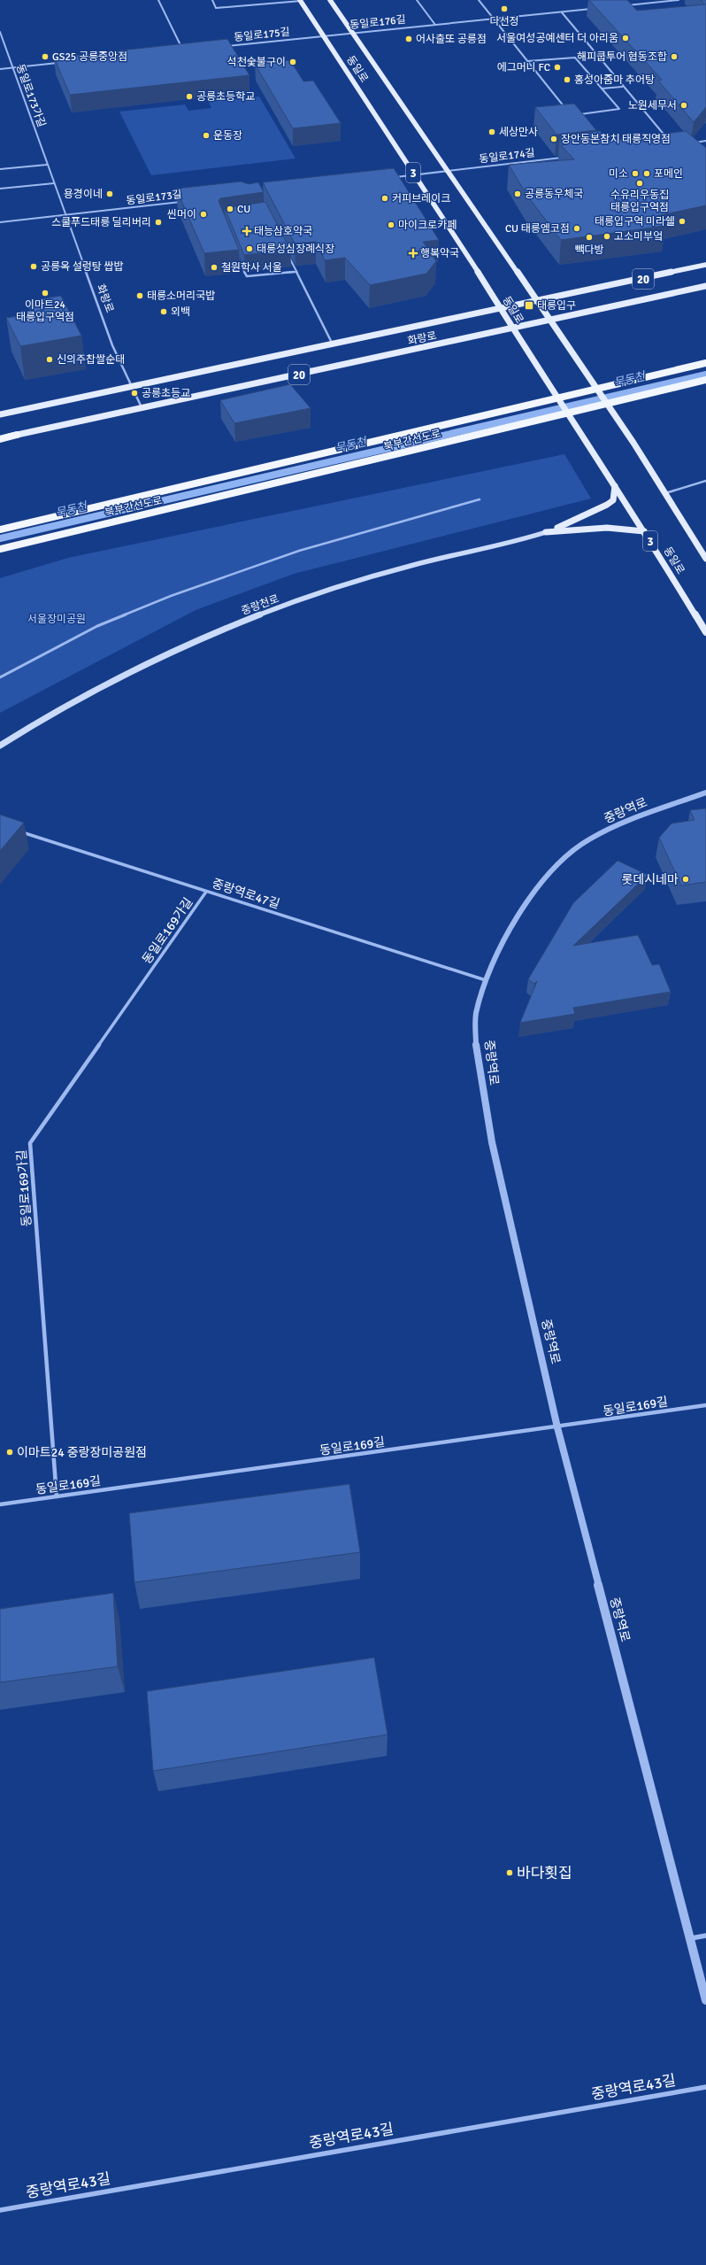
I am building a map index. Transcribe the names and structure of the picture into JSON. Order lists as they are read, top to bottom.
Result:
{
  "streets": {
    "highway": ["북부간선도로"],
    "main road": [
      "동일로",
      "3",
      "20",
      "화랑로",
      "중랑천로"
    ],
    "street": [
      "동일로176길",
      "동일로175길",
      "동일로173가길",
      "동일로174길",
      "동일로173길",
      "중랑역로",
      "중랑역로47길",
      "동일로169가길",
      "동일로169길",
      "중랑역로43길"
    ]
  },
  "crossings": [
    ["동일로176길", "동일로175길"],
    ["동일로176길", "동일로"],
    ["동일로175길", "동일로"],
    ["동일로", "동일로174길"],
    ["동일로", "화랑로"],
    ["동일로173가길", "동일로173길"],
    ["동일로173가길", "화랑로"],
    ["동일로173길", "화랑로"],
    ["중랑역로", "중랑역로47길"],
    ["중랑역로", "동일로169길"],
    ["중랑역로47길", "동일로169가길"],
    ["동일로169가길", "동일로169길"]
  ],
  "water": ["묵동천"],
  "parks": ["서울장미공원"],
  "places": {
    "other": [
      "다선정",
      "서울여성공예센터 더 아리움",
      "어사출또 공릉점",
      "GS25 공릉중앙점",
      "해피쿱투어 협동조합",
      "석천숯불구이",
      "에그머니 FC",
      "홍성아줌마 추어탕",
      "공릉초등학교",
      "노원세무서",
      "세상만사",
      "운동장",
      "장안동본참치 태릉직영점",
      "미소",
      "포메인",
      "수유리우동집 태릉입구역점",
      "용경이네",
      "공릉동우체국",
      "커피브레이크",
      "CU",
      "씬머이",
      "태릉입구역 미라쉘",
      "스쿨푸드태릉 딜리버리",
      "마이크로카페",
      "CU 태릉엠코점",
      "고소미부엌",
      "빽다방",
      "태릉성심장례식장",
      "공릉옥 설렁탕 쌉밥",
      "철원학사 서울",
      "이마트24 태릉입구역점",
      "태릉소머리국밥",
      "외백",
      "신의주찹쌀순대",
      "공릉초등교",
      "롯데시네마",
      "이마트24 중랑장미공원점",
      "바다횟집"
    ],
    "health": ["태능삼호약국", "행복약국"],
    "transit": ["태릉입구"]
  }
}
